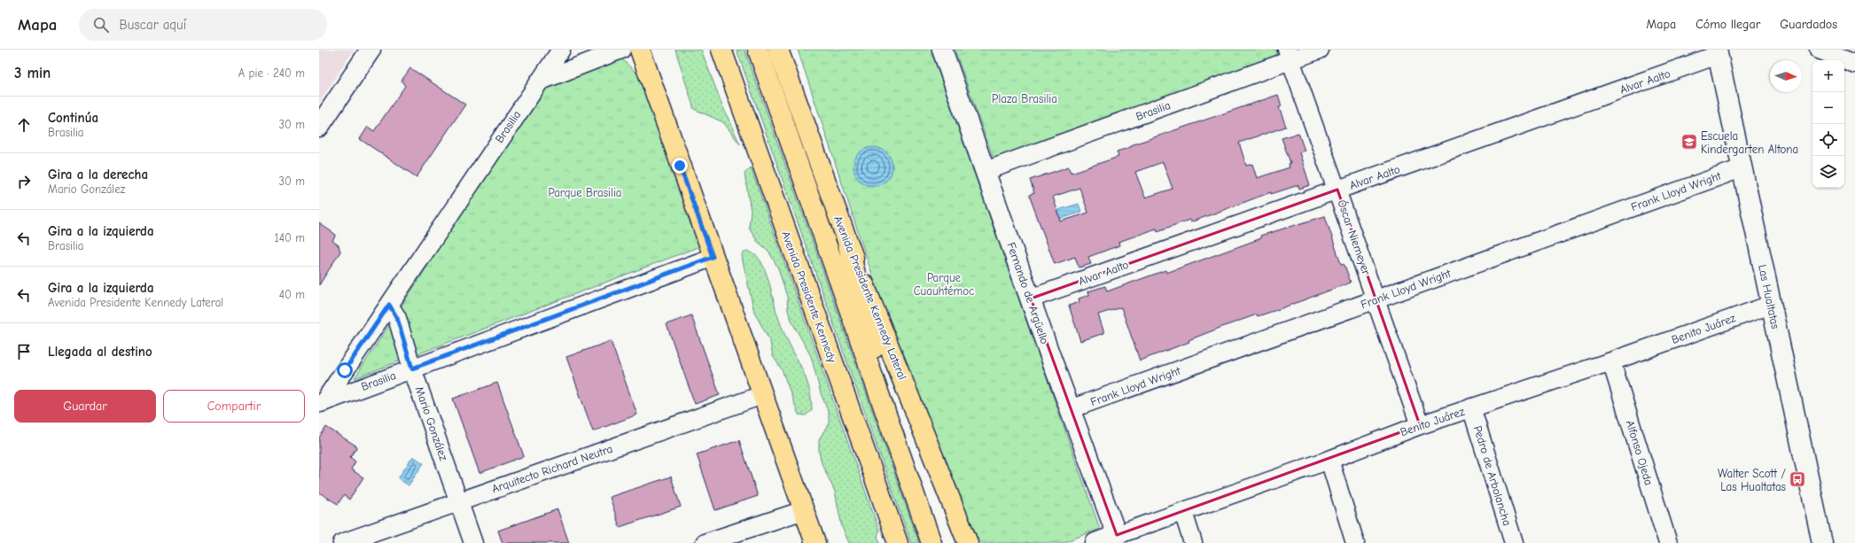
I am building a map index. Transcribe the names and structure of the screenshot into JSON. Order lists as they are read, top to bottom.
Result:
{
  "streets": {
    "main road": ["Avenida Presidente Kennedy", "Avenida Presidente Kennedy Lateral"],
    "street": [
      "Alvar Aalto",
      "Brasilia",
      "Frank Lloyd Wright",
      "Óscar Niemeyer",
      "Fernando de Argüello",
      "Las Hualtatas",
      "Benito Juárez",
      "Mario González",
      "Alfonso Ojeda",
      "Arquitecto Richard Neutra",
      "Pedro de Arbolancha"
    ]
  },
  "crossings": [
    ["Alvar Aalto", "Óscar Niemeyer"],
    ["Alvar Aalto", "Fernando de Argüello"],
    ["Alvar Aalto", "Las Hualtatas"],
    ["Brasilia", "Óscar Niemeyer"],
    ["Brasilia", "Fernando de Argüello"],
    ["Brasilia", "Mario González"],
    ["Frank Lloyd Wright", "Óscar Niemeyer"],
    ["Frank Lloyd Wright", "Fernando de Argüello"],
    ["Frank Lloyd Wright", "Las Hualtatas"],
    ["Óscar Niemeyer", "Benito Juárez"],
    ["Fernando de Argüello", "Benito Juárez"],
    ["Las Hualtatas", "Benito Juárez"],
    ["Benito Juárez", "Alfonso Ojeda"],
    ["Benito Juárez", "Pedro de Arbolancha"],
    ["Mario González", "Arquitecto Richard Neutra"]
  ],
  "parks": ["Plaza Brasilia", "Parque Brasilia", "Parque Cuauhtémoc"],
  "places": {
    "school or university": ["Escuela Kindergarten Altona"],
    "bus stop": ["Walter Scott / Las Hualtatas"]
  },
  "north": "right",
  "page": {
    "header": "Mapa",
    "search": "Buscar aquí",
    "nav": ["Mapa", "Cómo llegar", "Guardados"],
    "heading": ["3 min", "A pie · 240 m"],
    "map_buttons": ["+", "−"],
    "list": [
      ["Continúa", "Brasilia", "30 m"],
      ["Gira a la derecha", "Mario González", "30 m"],
      ["Gira a la izquierda", "Brasilia", "140 m"],
      ["Gira a la izquierda", "Avenida Presidente Kennedy Lateral", "40 m"],
      "Llegada al destino"
    ],
    "buttons": ["Guardar", "Compartir"]
  }
}
